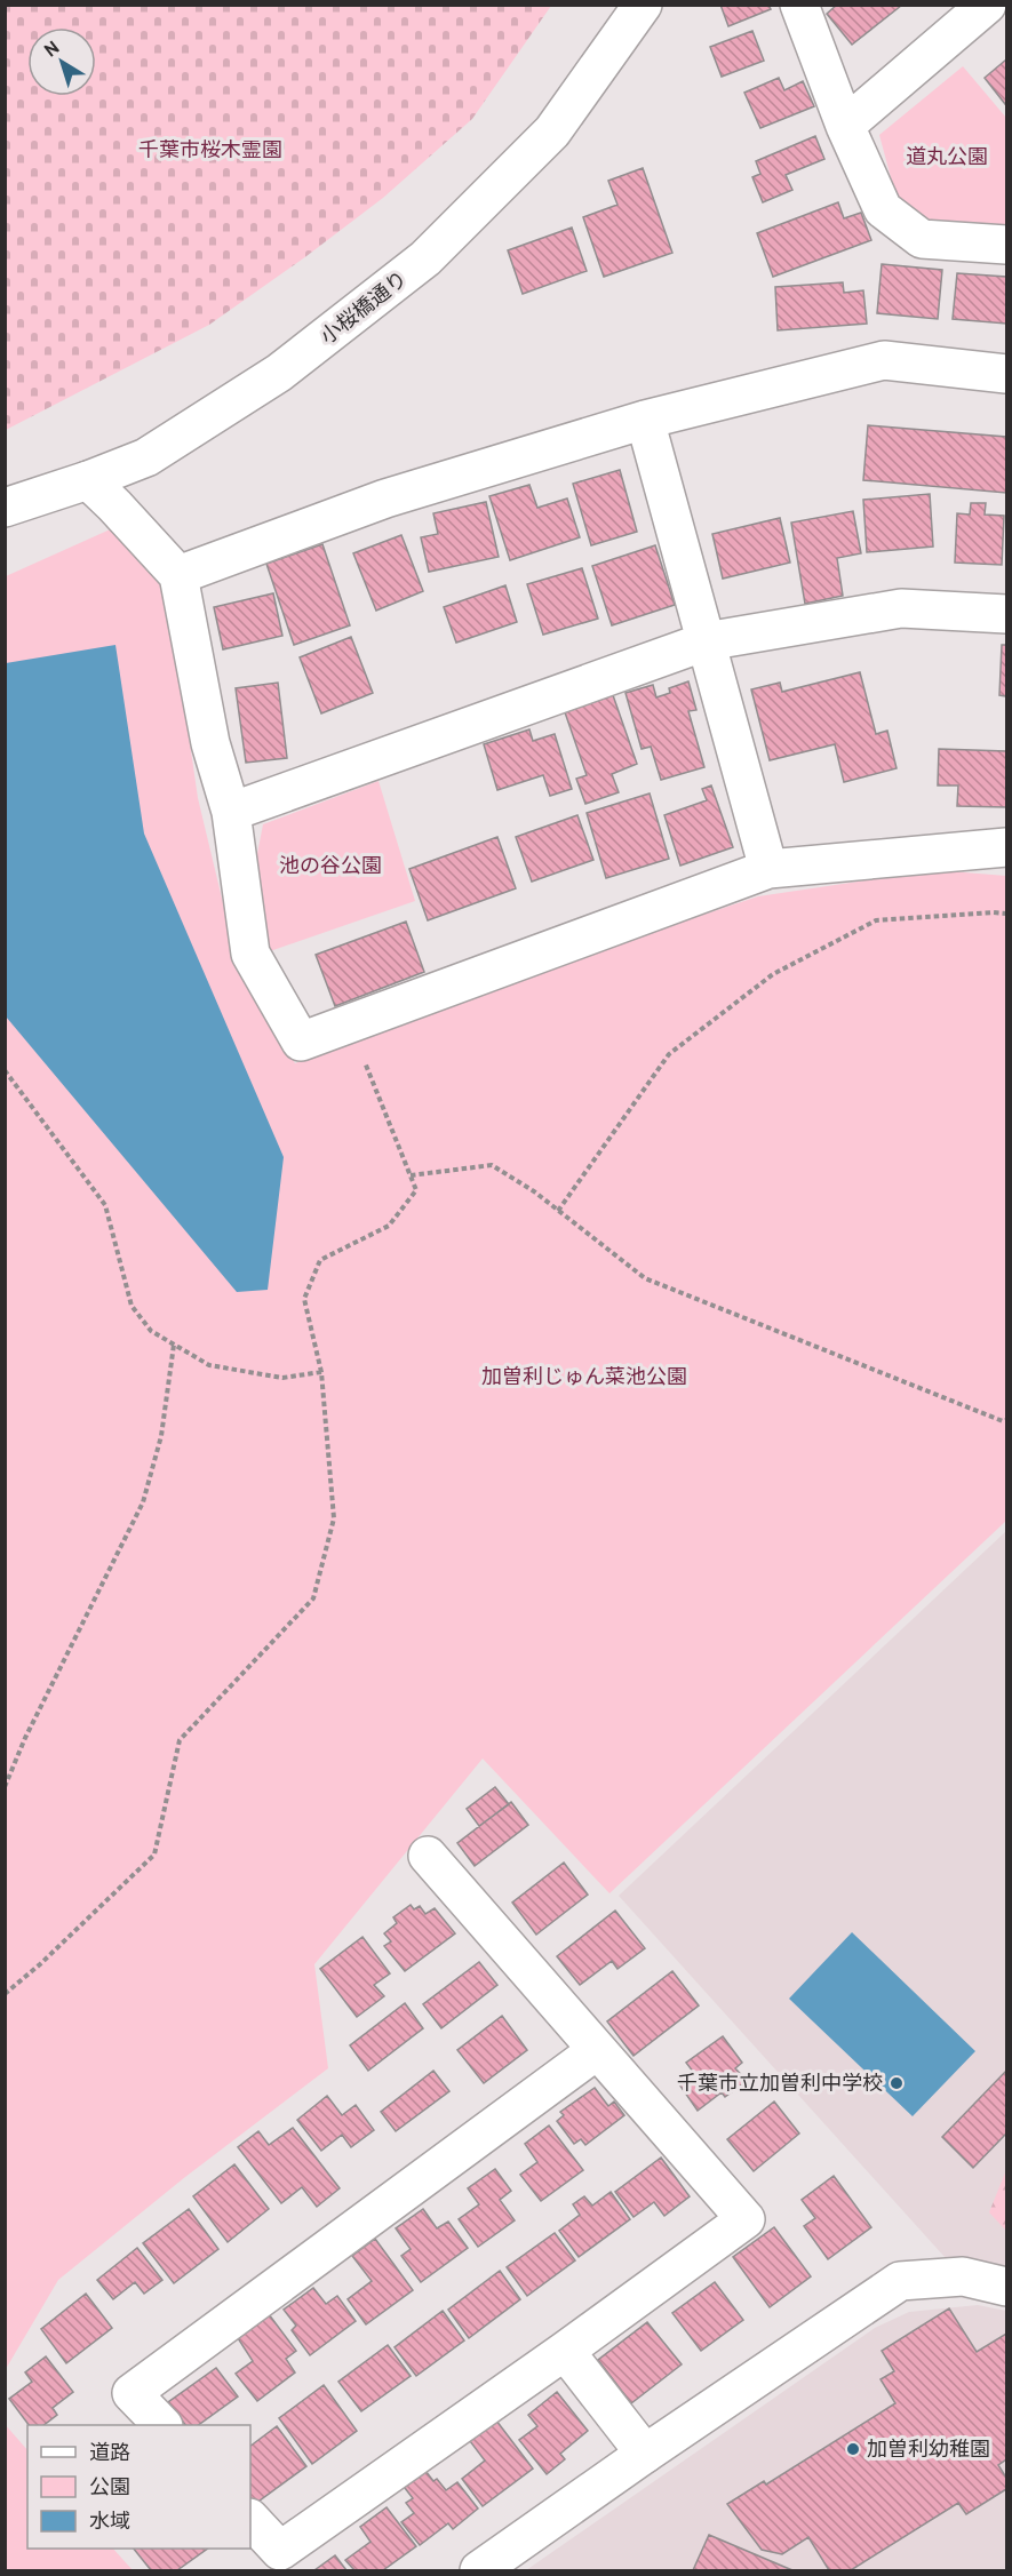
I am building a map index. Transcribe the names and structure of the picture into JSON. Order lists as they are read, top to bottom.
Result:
{
  "streets": {
    "street": ["小桜橋通り"]
  },
  "parks": [
    "千葉市桜木霊園",
    "道丸公園",
    "池の谷公園",
    "加曽利じゅん菜池公園"
  ],
  "places": ["千葉市立加曽利中学校", "加曽利幼稚園"],
  "legend": ["道路", "公園", "水域"],
  "north": "top left"
}
